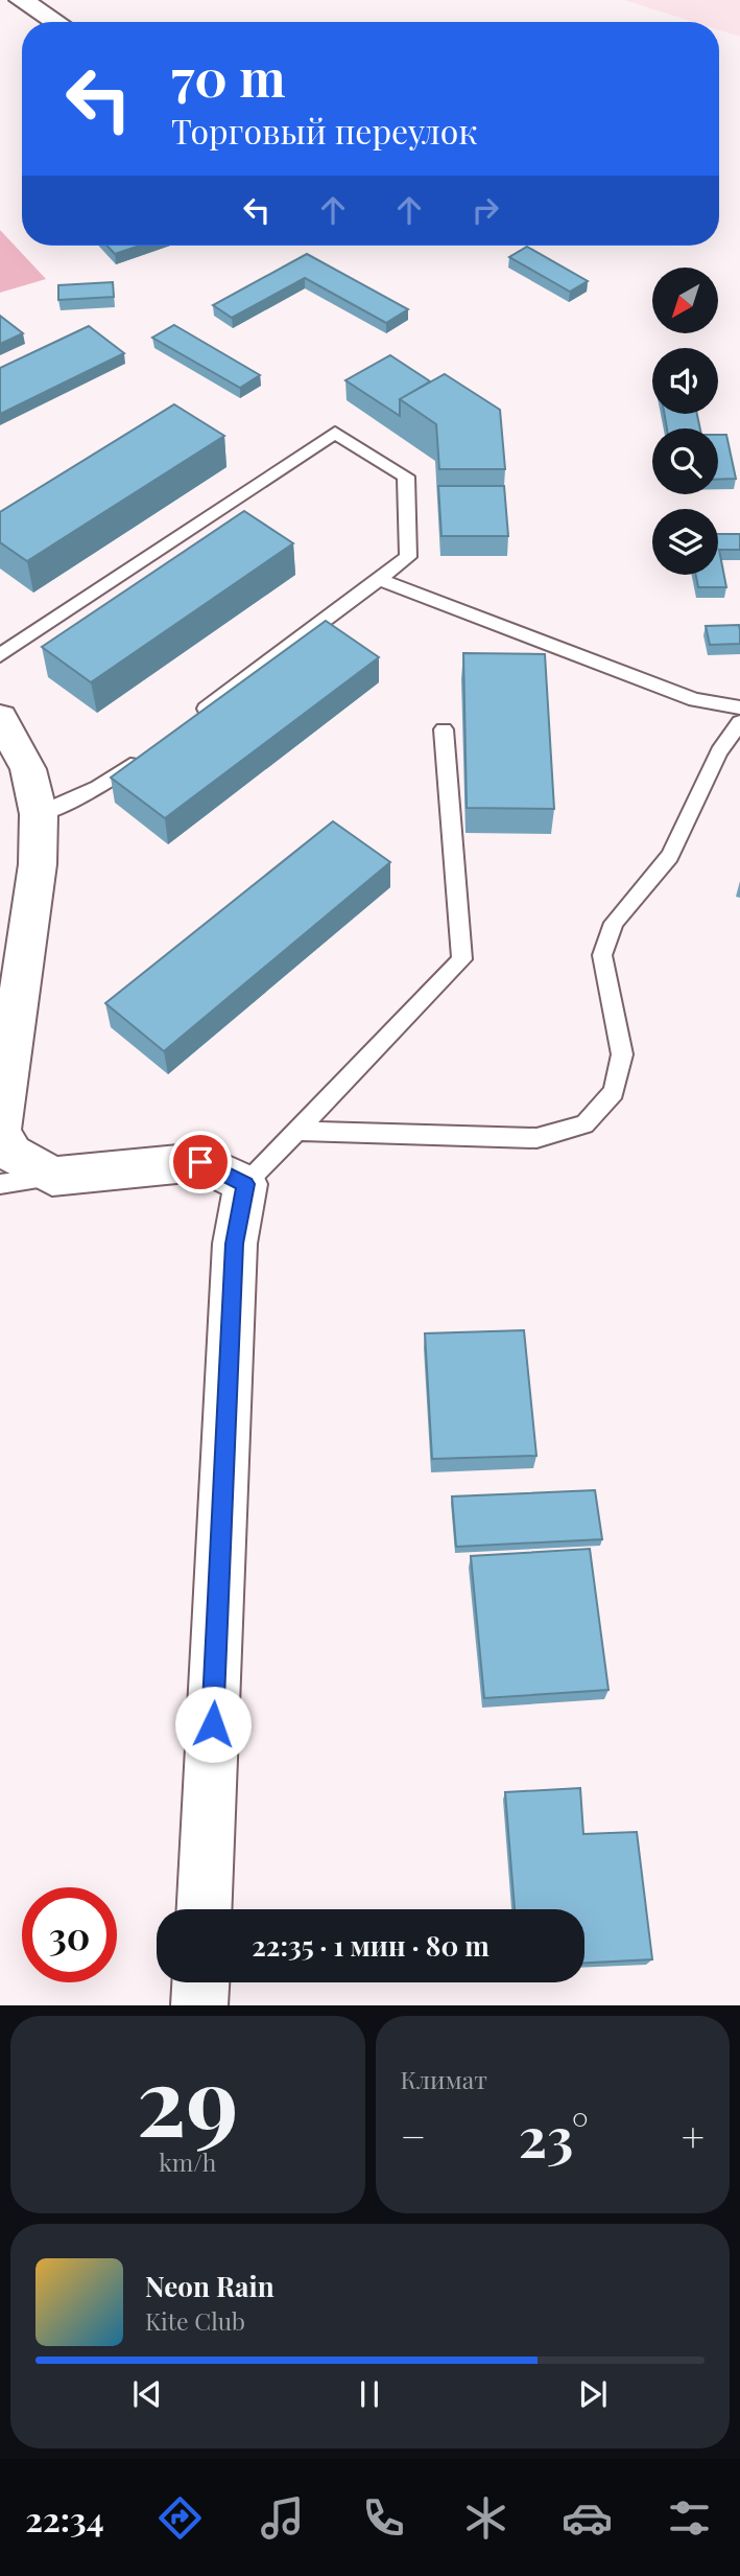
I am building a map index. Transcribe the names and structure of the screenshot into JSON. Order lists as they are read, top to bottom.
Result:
{
  "north": "bottom left",
  "page": {
    "turn": ["70 m", "Торговый переулок"],
    "limit": "30",
    "trip": "22:35 · 1 мин · 80 m",
    "tile": [
      ["29", "km/h"],
      "Климат"
    ],
    "heat": ["−", "23°", "+"],
    "song": ["Neon Rain", "Kite Club"],
    "tabs": "22:34"
  }
}
